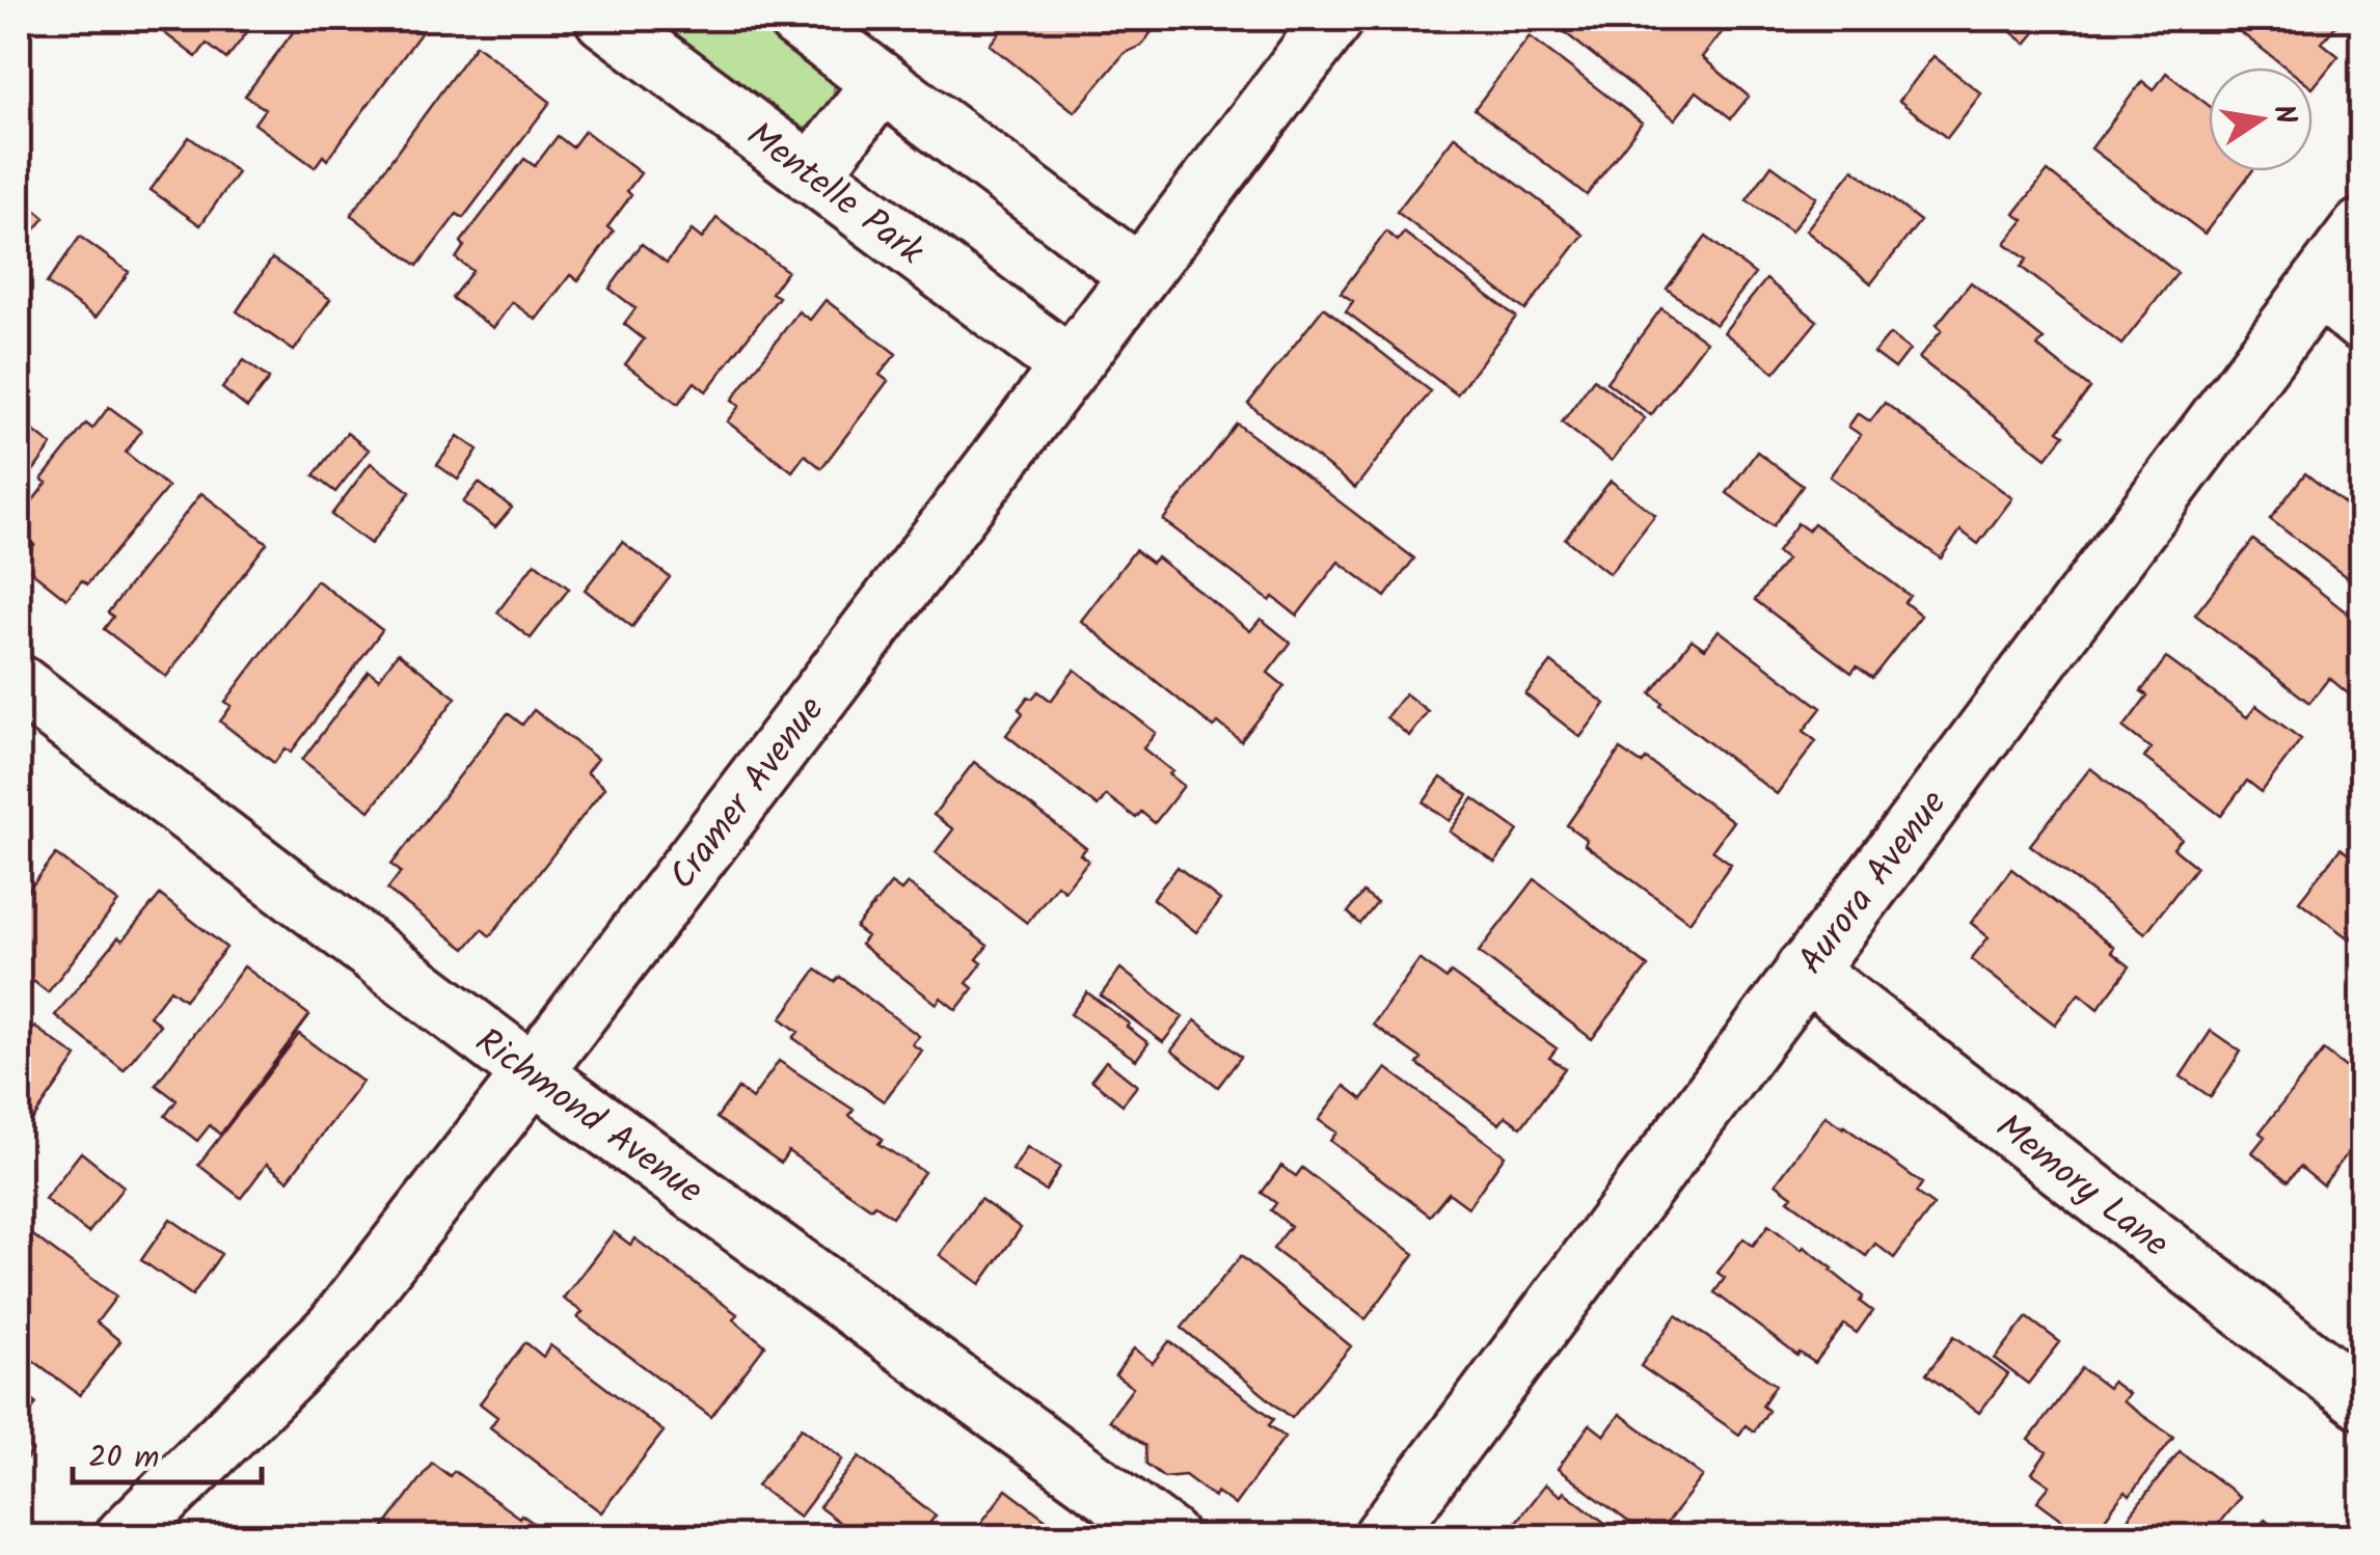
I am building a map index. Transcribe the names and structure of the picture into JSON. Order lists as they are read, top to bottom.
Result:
{
  "streets": {
    "street": [
      "Mentelle Park",
      "Cramer Avenue",
      "Aurora Avenue",
      "Richmond Avenue",
      "Memory Lane"
    ]
  },
  "crossings": [
    ["Mentelle Park", "Cramer Avenue"],
    ["Cramer Avenue", "Richmond Avenue"],
    ["Aurora Avenue", "Memory Lane"]
  ],
  "scale_bar": "20 m",
  "north": "right"
}
